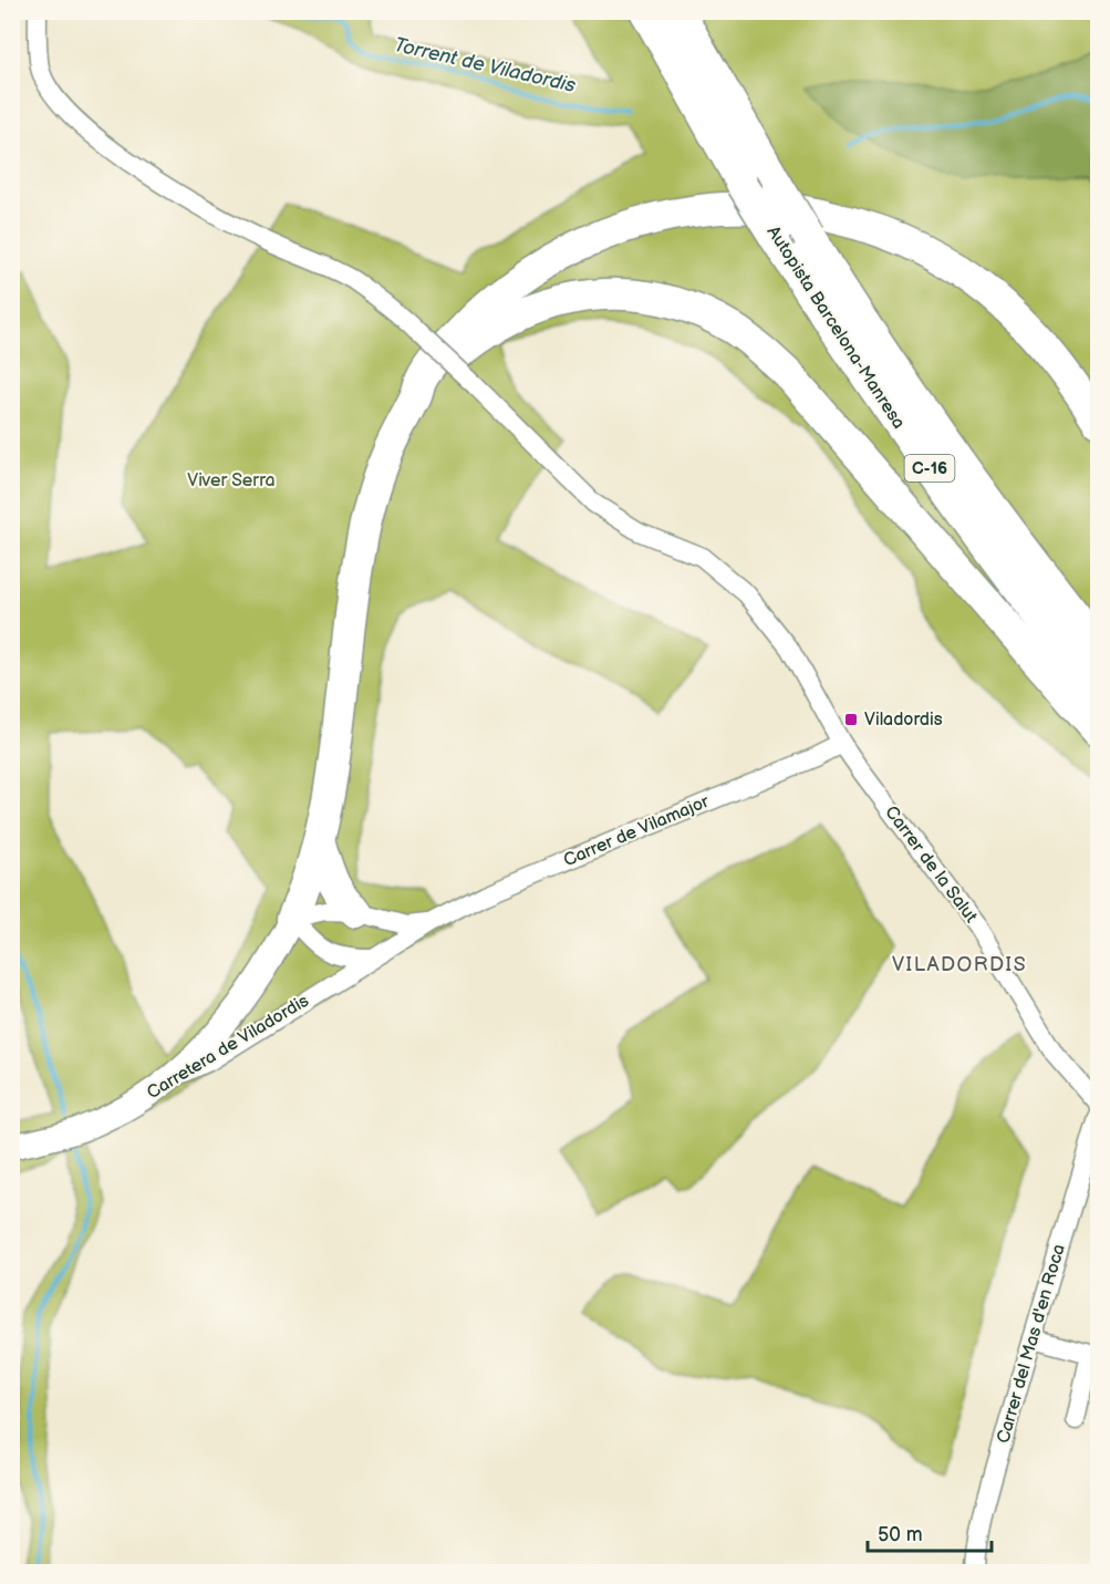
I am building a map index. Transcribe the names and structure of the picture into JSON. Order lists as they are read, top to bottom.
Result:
{
  "streets": {
    "highway": ["Autopista Barcelona-Manresa", "C-16"],
    "street": [
      "Carrer de Vilamajor",
      "Carrer de la Salut",
      "Carretera de Viladordis",
      "Carrer del Mas d'en Roca"
    ]
  },
  "crossings": [
    ["Carrer de Vilamajor", "Carrer de la Salut"],
    ["Carrer de Vilamajor", "Carretera de Viladordis"]
  ],
  "districts": ["VILADORDIS"],
  "water": ["Torrent de Viladordis"],
  "parks": ["Viver Serra"],
  "places": {
    "transit": ["Viladordis"]
  },
  "scale_bar": "50 m"
}
